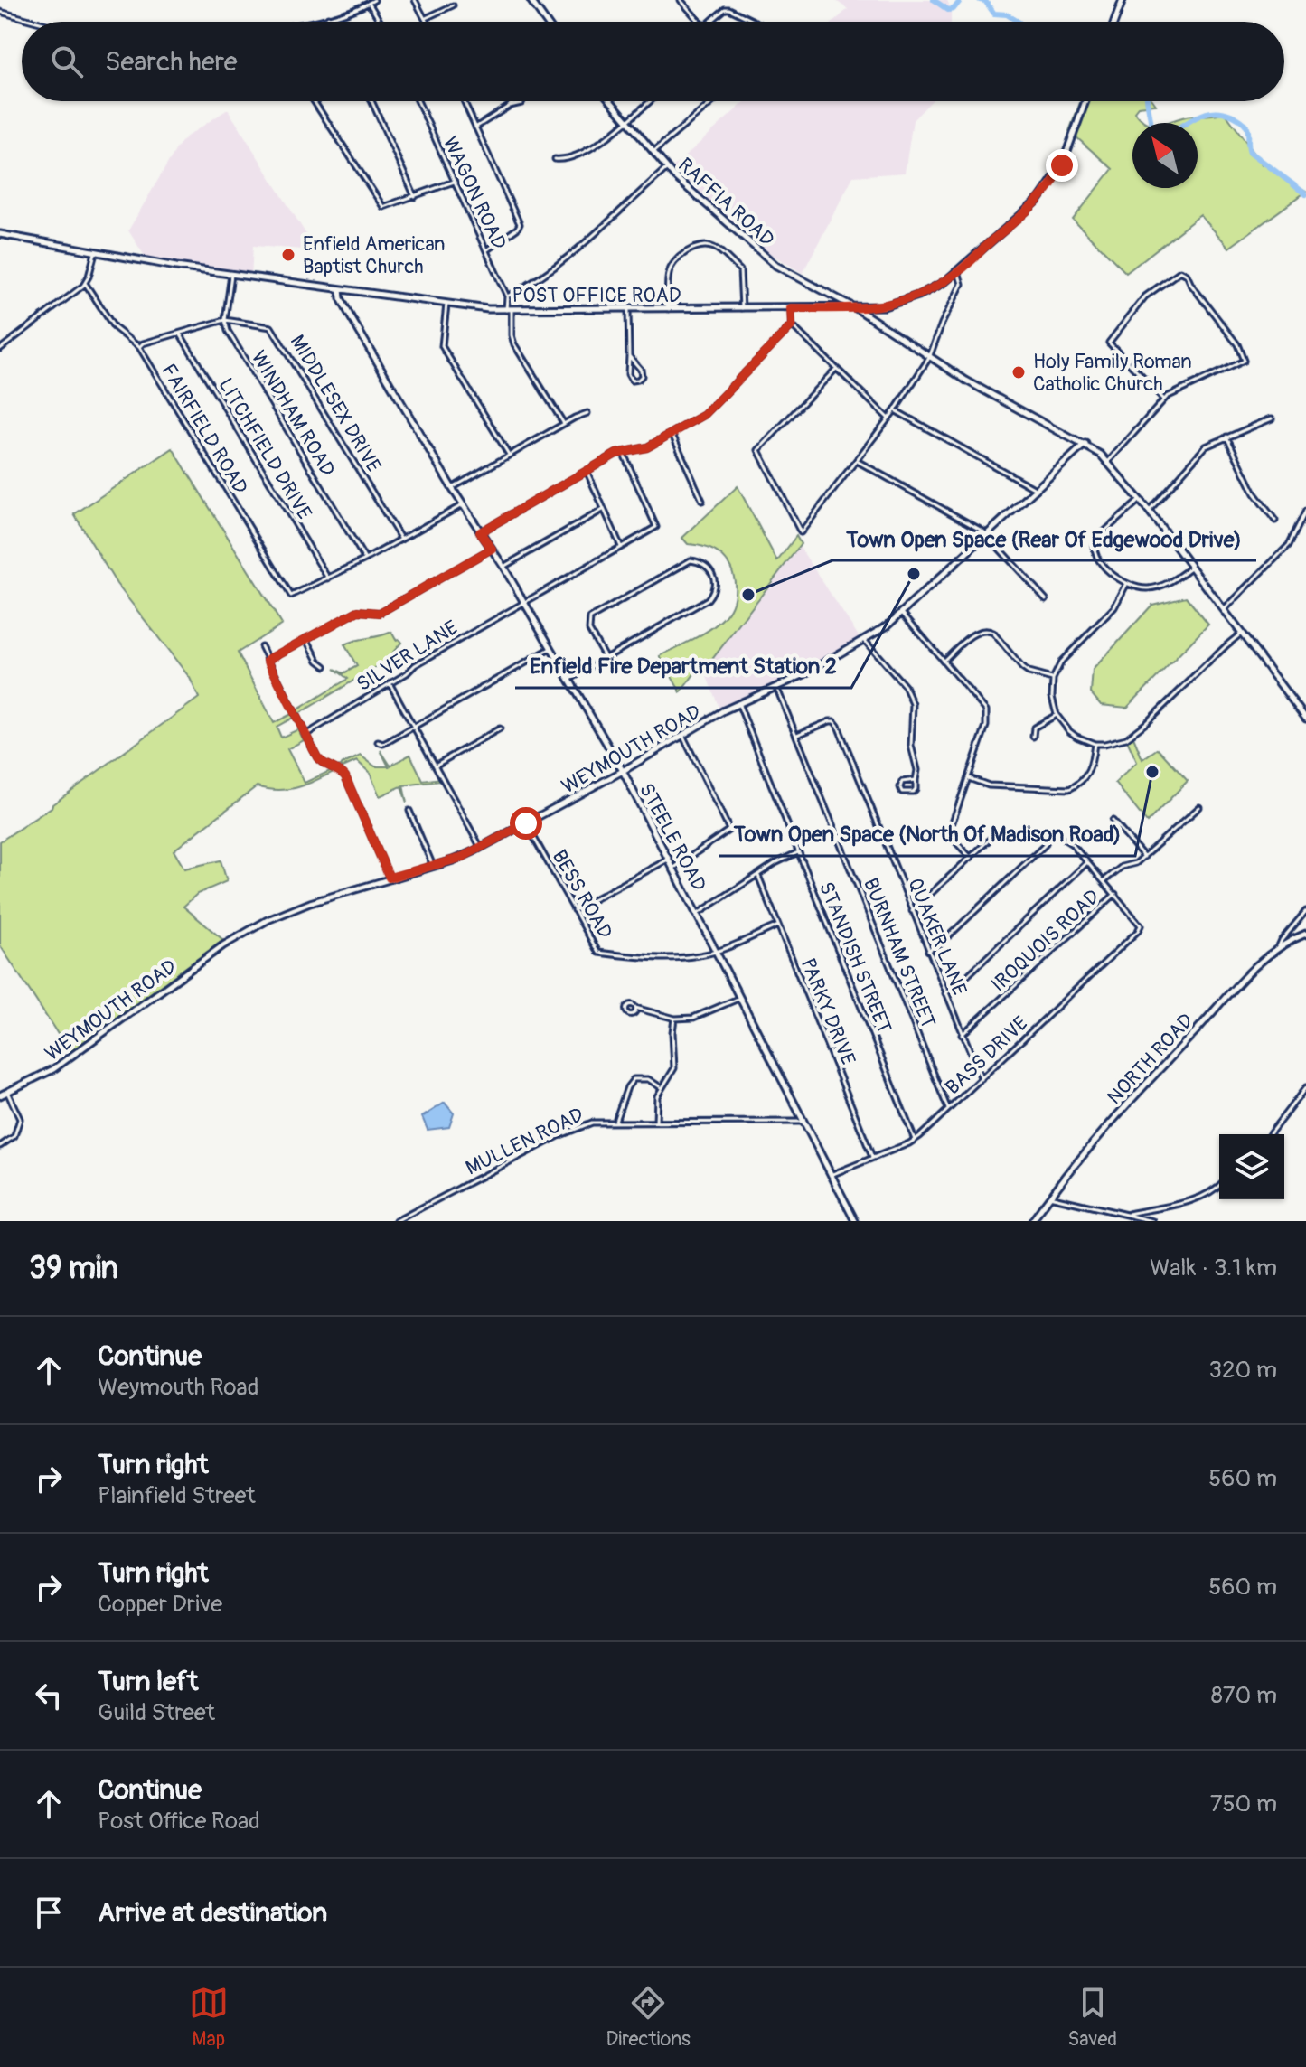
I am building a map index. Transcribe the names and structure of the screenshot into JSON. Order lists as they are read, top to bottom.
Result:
{
  "streets": {
    "street": [
      "WAGON ROAD",
      "RAFFIA ROAD",
      "POST OFFICE ROAD",
      "MIDDLESEX DRIVE",
      "WINDHAM ROAD",
      "FAIRFIELD ROAD",
      "LITCHFIELD DRIVE",
      "SILVER LANE",
      "WEYMOUTH ROAD",
      "STEELE ROAD",
      "BESS ROAD",
      "QUAKER LANE",
      "IROQUOIS ROAD",
      "BURNHAM STREET",
      "STANDISH STREET",
      "PARKY DRIVE",
      "BASS DRIVE",
      "NORTH ROAD",
      "MULLEN ROAD"
    ]
  },
  "crossings": [
    ["WAGON ROAD", "POST OFFICE ROAD"],
    ["RAFFIA ROAD", "POST OFFICE ROAD"],
    ["RAFFIA ROAD", "WEYMOUTH ROAD"],
    ["POST OFFICE ROAD", "STEELE ROAD"],
    ["MIDDLESEX DRIVE", "WINDHAM ROAD"],
    ["MIDDLESEX DRIVE", "FAIRFIELD ROAD"],
    ["MIDDLESEX DRIVE", "LITCHFIELD DRIVE"],
    ["FAIRFIELD ROAD", "LITCHFIELD DRIVE"],
    ["SILVER LANE", "STEELE ROAD"],
    ["WEYMOUTH ROAD", "STEELE ROAD"],
    ["WEYMOUTH ROAD", "BESS ROAD"],
    ["WEYMOUTH ROAD", "BURNHAM STREET"],
    ["WEYMOUTH ROAD", "STANDISH STREET"],
    ["STEELE ROAD", "BESS ROAD"],
    ["STEELE ROAD", "BASS DRIVE"],
    ["STEELE ROAD", "MULLEN ROAD"],
    ["QUAKER LANE", "IROQUOIS ROAD"],
    ["QUAKER LANE", "BURNHAM STREET"],
    ["QUAKER LANE", "BASS DRIVE"],
    ["IROQUOIS ROAD", "BASS DRIVE"],
    ["BURNHAM STREET", "BASS DRIVE"],
    ["STANDISH STREET", "BASS DRIVE"],
    ["PARKY DRIVE", "BASS DRIVE"]
  ],
  "places": [
    "Enfield American Baptist Church",
    "Holy Family Roman Catholic Church",
    "Enfield Fire Department Station 2",
    "Town Open Space (Rear Of Edgewood Drive)",
    "Town Open Space (North Of Madison Road)"
  ],
  "north": "top left",
  "page": {
    "search": "Search here",
    "heading": ["39 min", "Walk · 3.1 km"],
    "list": [
      ["Continue", "Weymouth Road", "320 m"],
      ["Turn right", "Plainfield Street", "560 m"],
      ["Turn right", "Copper Drive", "560 m"],
      ["Turn left", "Guild Street", "870 m"],
      ["Continue", "Post Office Road", "750 m"],
      "Arrive at destination"
    ],
    "nav": ["Map", "Directions", "Saved"]
  }
}
